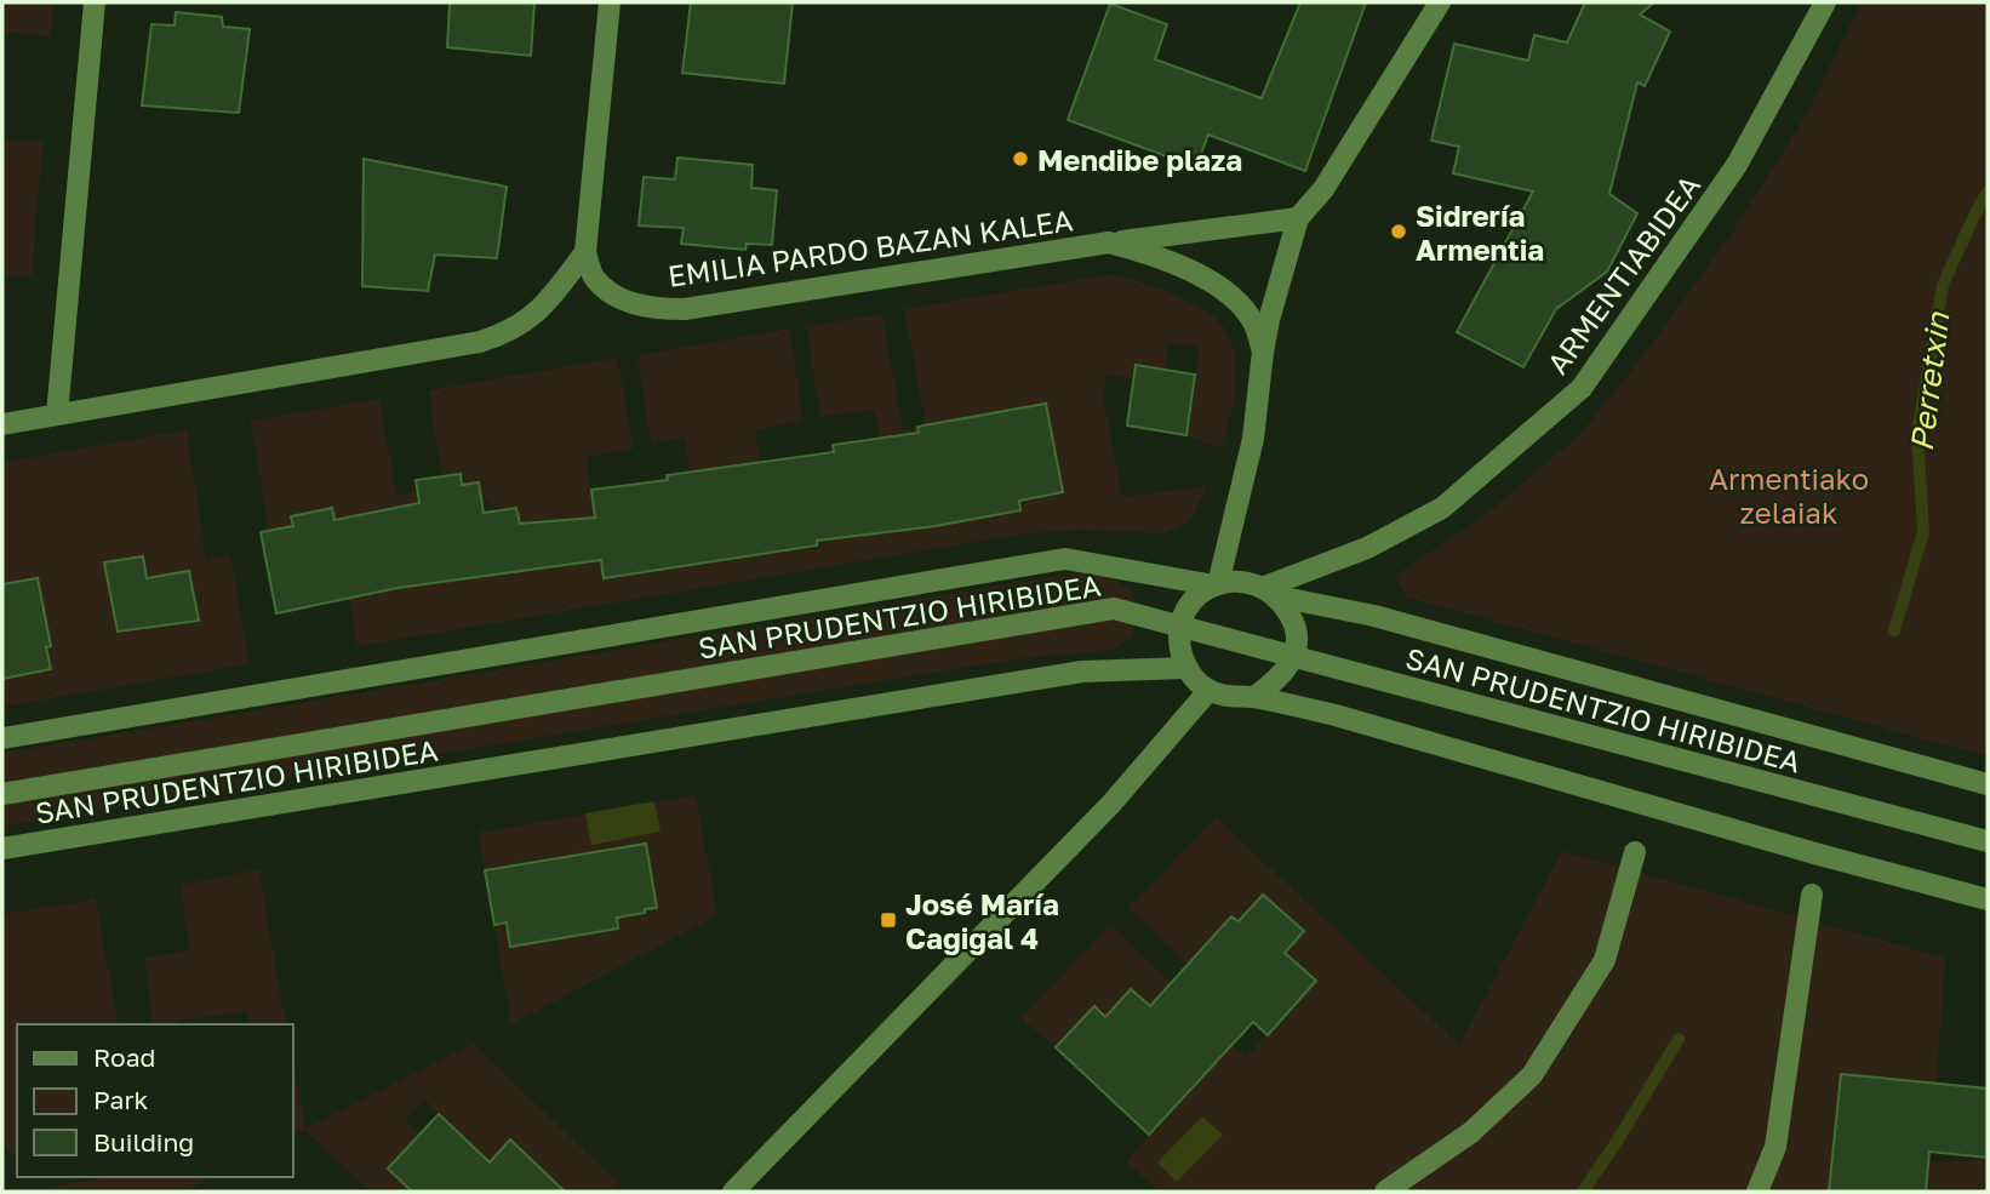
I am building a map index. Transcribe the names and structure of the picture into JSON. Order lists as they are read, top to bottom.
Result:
{
  "streets": {
    "street": ["EMILIA PARDO BAZAN KALEA", "ARMENTIABIDEA", "SAN PRUDENTZIO HIRIBIDEA"]
  },
  "crossings": [
    ["ARMENTIABIDEA", "SAN PRUDENTZIO HIRIBIDEA"]
  ],
  "water": ["Perretxin"],
  "parks": ["Armentiako zelaiak"],
  "places": {
    "other": ["Mendibe plaza", "Sidrería Armentia"],
    "transit": ["José María Cagigal 4"]
  },
  "legend": ["Road", "Park", "Building"]
}
